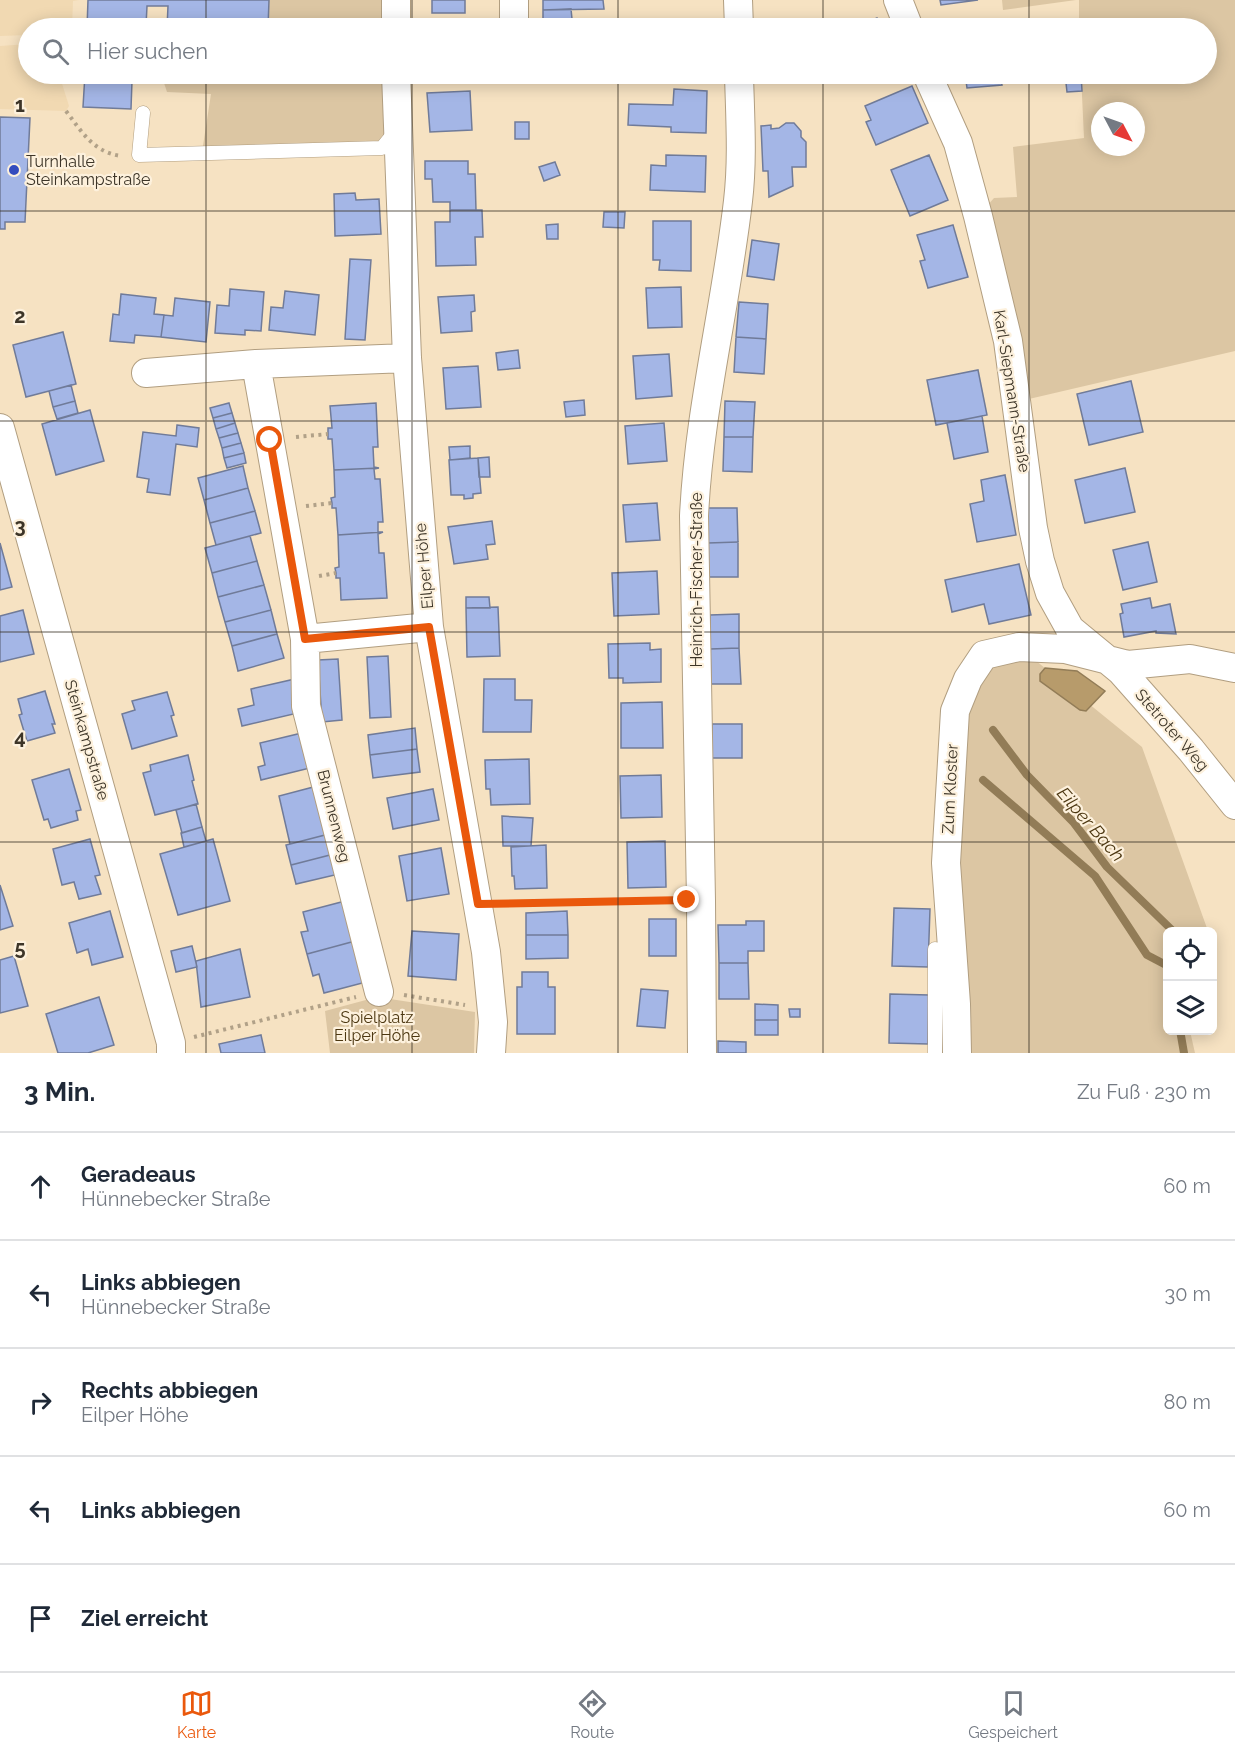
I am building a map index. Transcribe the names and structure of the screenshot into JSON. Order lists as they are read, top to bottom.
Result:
{
  "streets": {
    "street": [
      "Karl-Siepmann-Straße",
      "Eilper Höhe",
      "Heinrich-Fischer-Straße",
      "Stetroter Weg",
      "Steinkampstraße",
      "Zum Kloster",
      "Brunnenweg"
    ]
  },
  "crossings": [
    ["Karl-Siepmann-Straße", "Stetroter Weg"],
    ["Karl-Siepmann-Straße", "Zum Kloster"],
    ["Stetroter Weg", "Zum Kloster"]
  ],
  "water": ["Eilper Bach"],
  "parks": ["Spielplatz Eilper Höhe"],
  "places": ["Turnhalle Steinkampstraße"],
  "north": "bottom right",
  "page": {
    "search": "Hier suchen",
    "heading": ["3 Min.", "Zu Fuß · 230 m"],
    "list": [
      ["Geradeaus", "Hünnebecker Straße", "60 m"],
      ["Links abbiegen", "Hünnebecker Straße", "30 m"],
      ["Rechts abbiegen", "Eilper Höhe", "80 m"],
      ["Links abbiegen", "60 m"],
      "Ziel erreicht"
    ],
    "nav": ["Karte", "Route", "Gespeichert"]
  },
  "grid": {
    "rows": [
      "1",
      "2",
      "3",
      "4",
      "5"
    ]
  }
}
